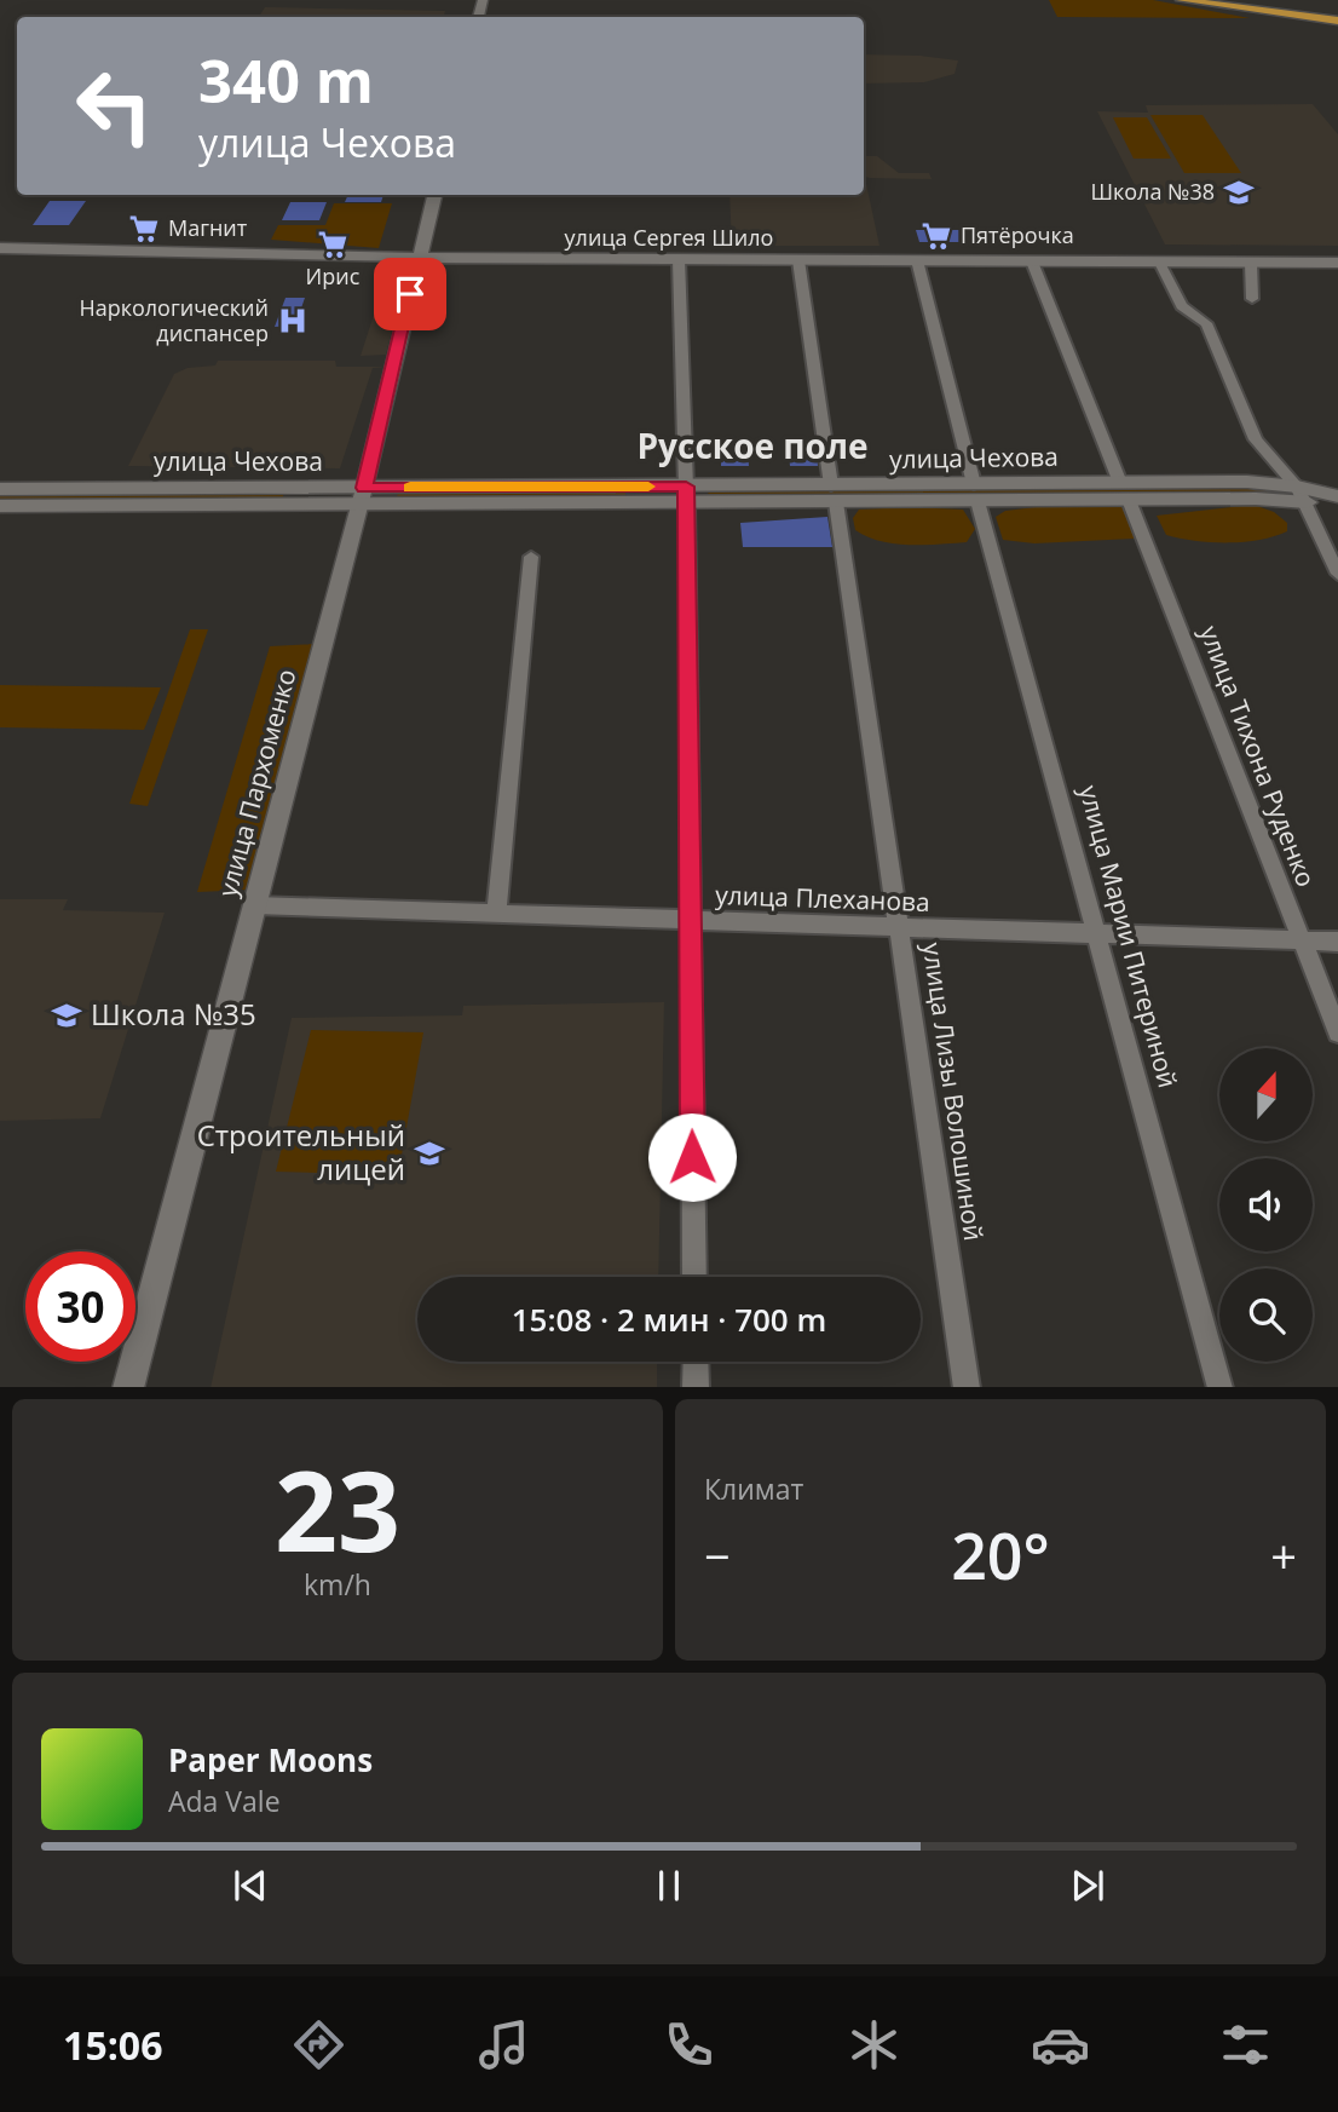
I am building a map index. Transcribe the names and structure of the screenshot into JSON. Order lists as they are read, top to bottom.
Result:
{
  "streets": {
    "street": [
      "улица Сергея Шило",
      "улица Чехова",
      "улица Тихона Руденко",
      "улица Пархоменко",
      "улица Плеханова",
      "улица Марии Питериной",
      "улица Лизы Волошиной"
    ]
  },
  "crossings": [
    ["улица Сергея Шило", "улица Тихона Руденко"],
    ["улица Сергея Шило", "улица Пархоменко"],
    ["улица Сергея Шило", "улица Марии Питериной"],
    ["улица Сергея Шило", "улица Лизы Волошиной"],
    ["улица Чехова", "улица Тихона Руденко"],
    ["улица Чехова", "улица Пархоменко"],
    ["улица Чехова", "улица Марии Питериной"],
    ["улица Чехова", "улица Лизы Волошиной"],
    ["улица Тихона Руденко", "улица Плеханова"],
    ["улица Пархоменко", "улица Плеханова"],
    ["улица Плеханова", "улица Марии Питериной"],
    ["улица Плеханова", "улица Лизы Волошиной"]
  ],
  "districts": ["Русское поле"],
  "places": {
    "school or university": ["Школа №38", "Школа №35", "Строительный лицей"],
    "supermarket": ["Магнит", "Пятёрочка", "Ирис"],
    "hospital": ["Наркологический диспансер"]
  },
  "north": "top",
  "page": {
    "turn": ["340 m", "улица Чехова"],
    "limit": "30",
    "trip": "15:08 · 2 мин · 700 m",
    "tile": [
      ["23", "km/h"],
      "Климат"
    ],
    "heat": ["−", "20°", "+"],
    "song": ["Paper Moons", "Ada Vale"],
    "tabs": "15:06"
  }
}
